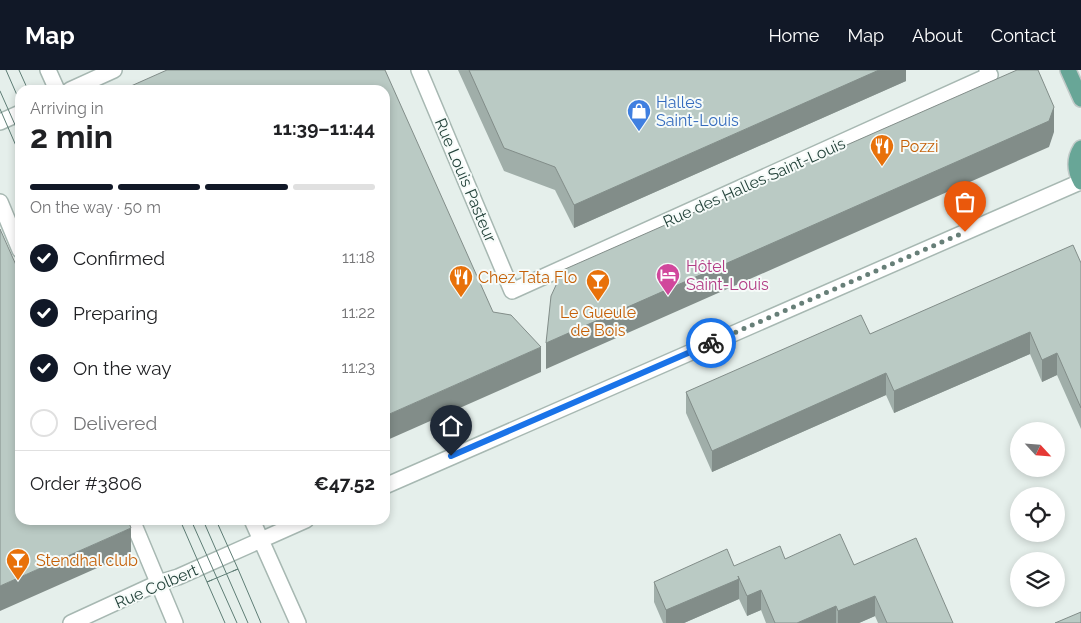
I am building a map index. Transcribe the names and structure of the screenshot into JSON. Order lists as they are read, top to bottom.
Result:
{
  "streets": {
    "street": ["Rue Louis Pasteur", "Rue des Halles Saint-Louis", "Rue Colbert"]
  },
  "crossings": [
    ["Rue Louis Pasteur", "Rue des Halles Saint-Louis"]
  ],
  "places": {
    "shop": ["Halles Saint-Louis"],
    "restaurant": ["Pozzi", "Chez Tata Flo"],
    "hotel": ["Hôtel Saint-Louis"],
    "bar": ["Le Gueule de Bois", "Stendhal club"]
  },
  "north": "bottom right",
  "page": {
    "header": "Map",
    "nav": [
      "Home",
      "Map",
      "About",
      "Contact"
    ],
    "heading": ["2 min", "Arriving in", "11:39–11:44"],
    "panel": ["Order #3806", "€47.52"],
    "bar": "On the way · 50 m",
    "list": [
      ["Confirmed", "11:18"],
      ["Preparing", "11:22"],
      ["On the way", "11:23"],
      "Delivered"
    ]
  }
}
